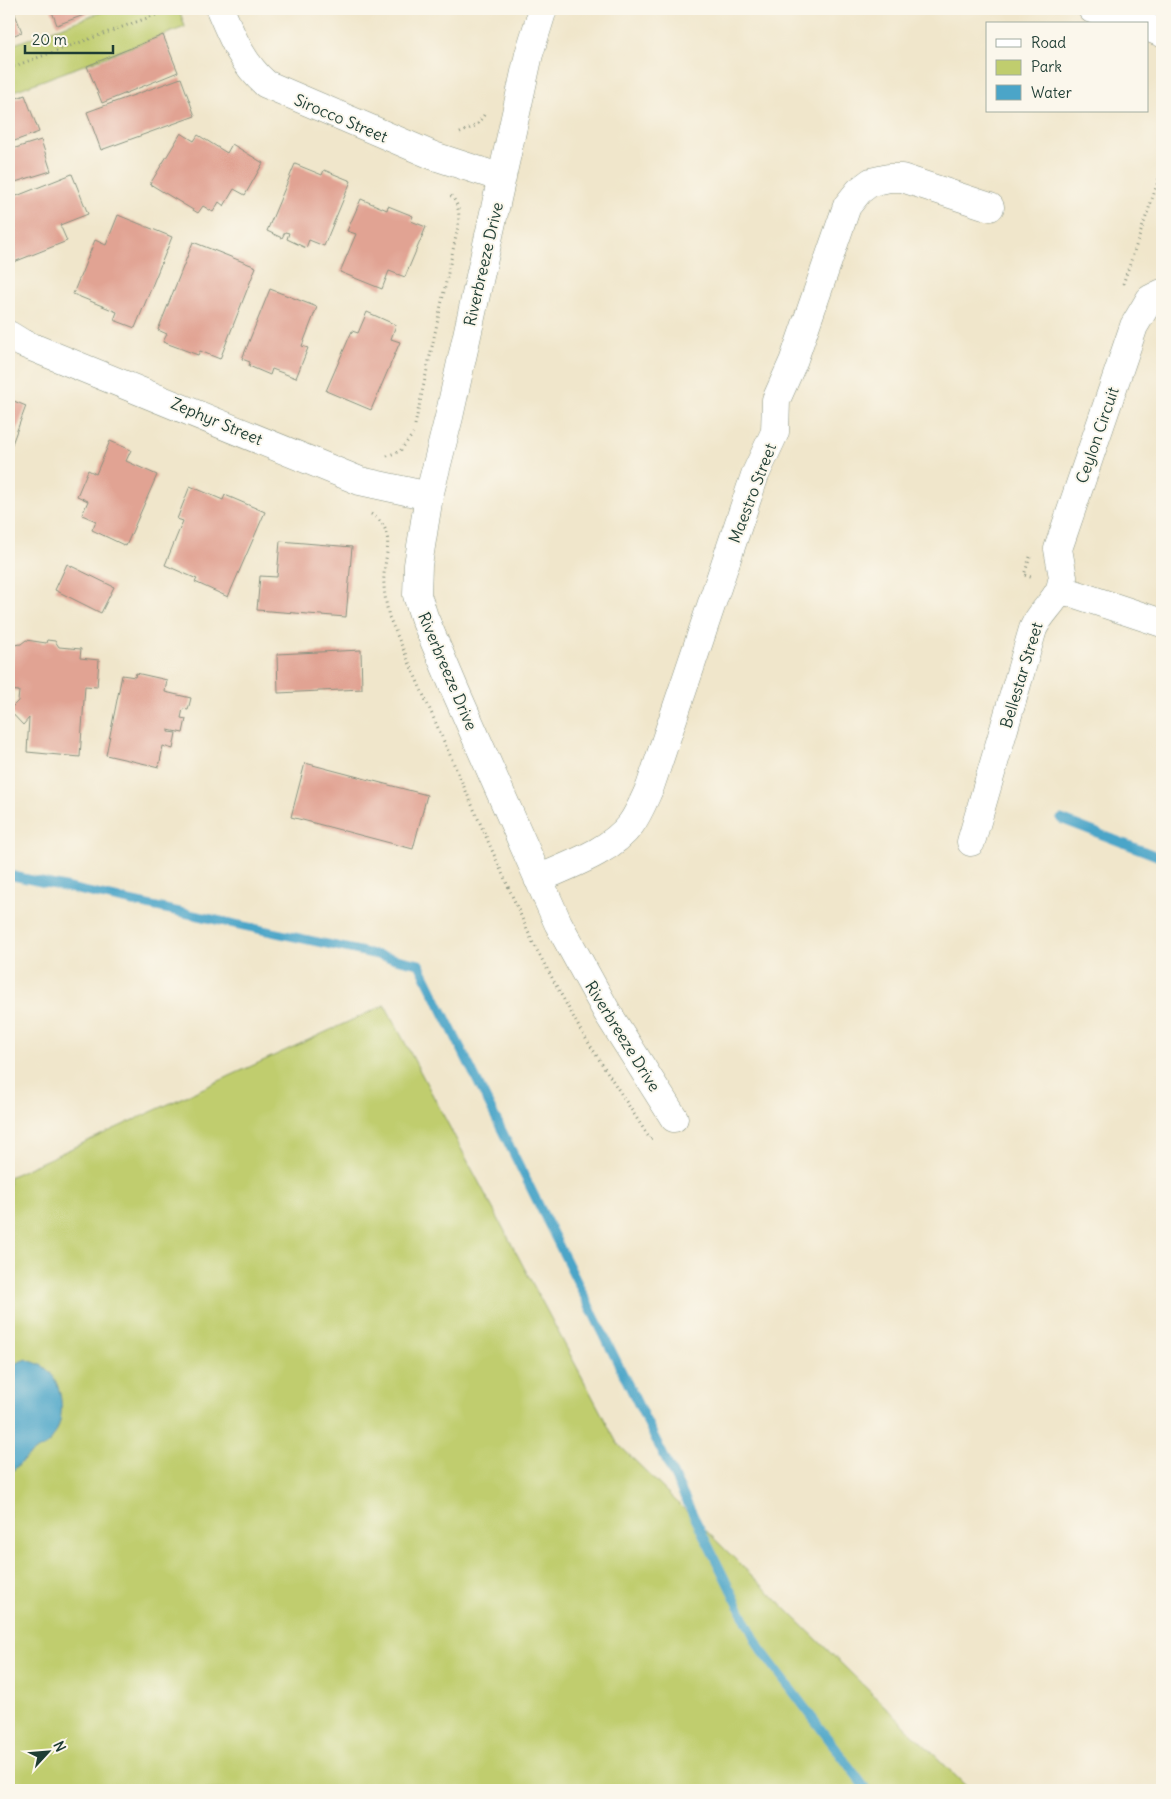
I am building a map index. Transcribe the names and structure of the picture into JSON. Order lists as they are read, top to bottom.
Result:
{
  "streets": {
    "street": [
      "Sirocco Street",
      "Riverbreeze Drive",
      "Zephyr Street",
      "Ceylon Circuit",
      "Maestro Street",
      "Bellestar Street"
    ]
  },
  "crossings": [
    ["Sirocco Street", "Riverbreeze Drive"],
    ["Riverbreeze Drive", "Zephyr Street"],
    ["Riverbreeze Drive", "Maestro Street"],
    ["Ceylon Circuit", "Bellestar Street"]
  ],
  "legend": ["Road", "Park", "Water"],
  "scale_bar": "20 m",
  "north": "top right"
}
